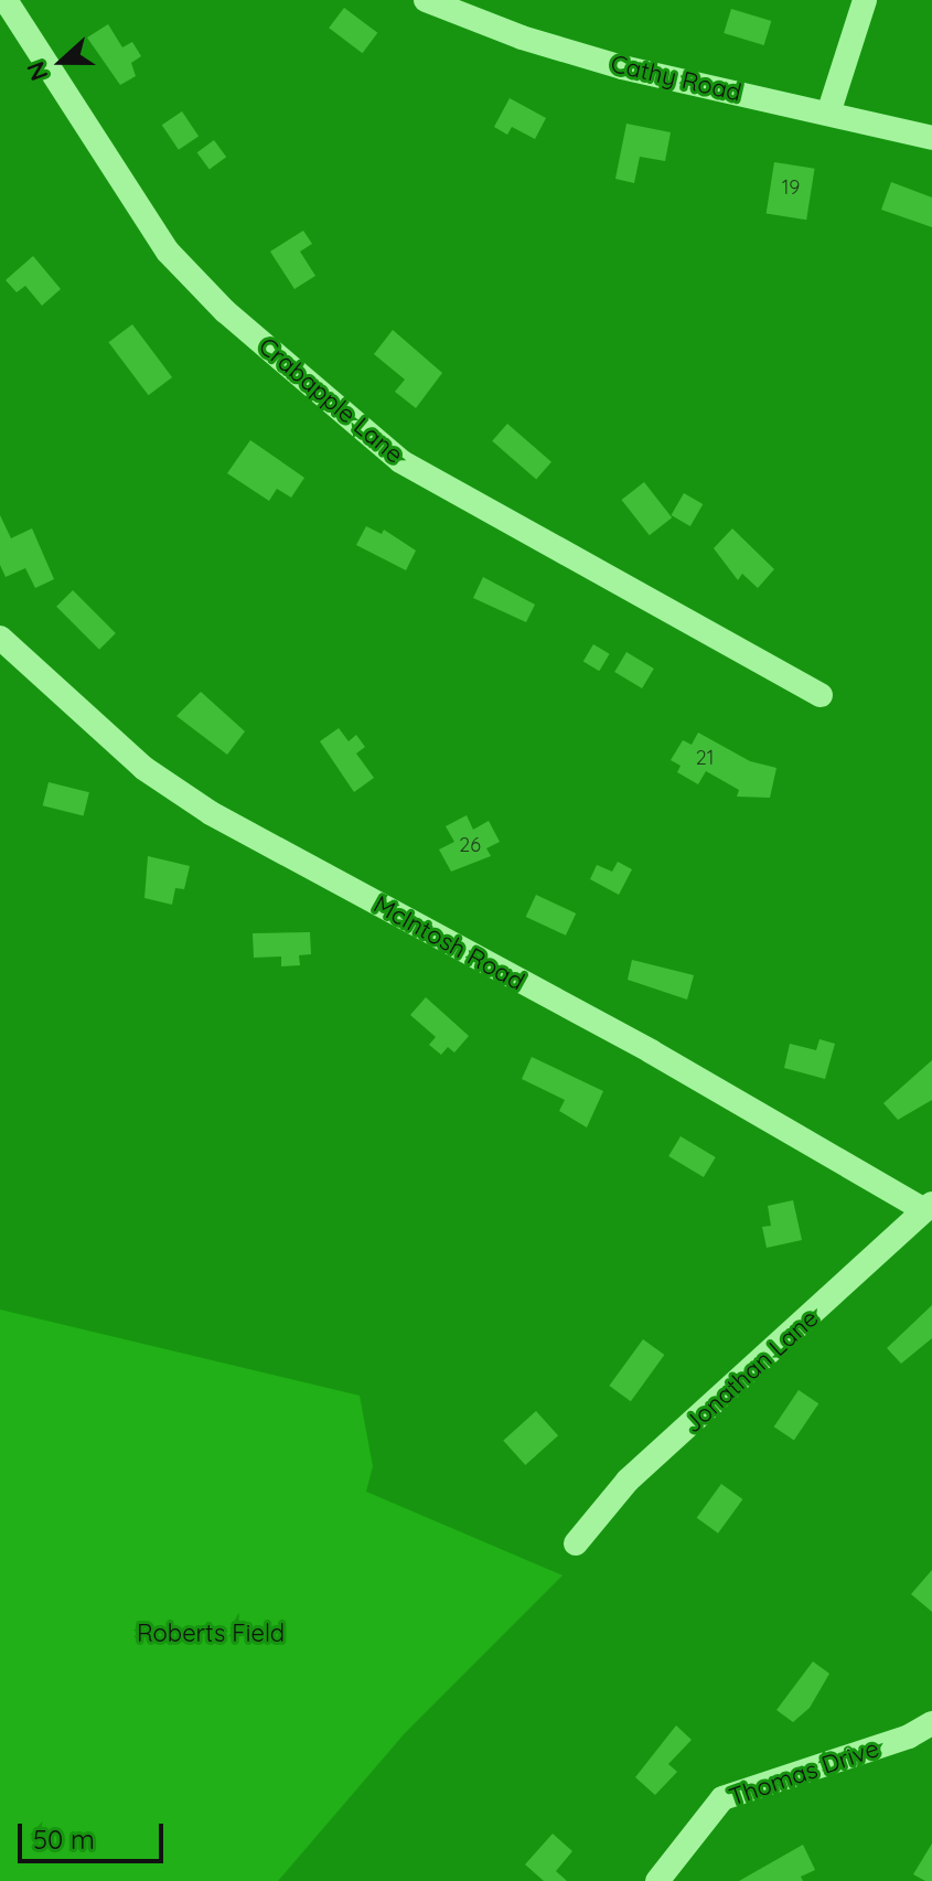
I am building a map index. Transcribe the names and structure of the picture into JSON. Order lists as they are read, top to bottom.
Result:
{
  "streets": {
    "street": [
      "Cathy Road",
      "Crabapple Lane",
      "McIntosh Road",
      "Jonathan Lane",
      "Thomas Drive"
    ]
  },
  "crossings": [
    ["McIntosh Road", "Jonathan Lane"]
  ],
  "parks": ["Roberts Field"],
  "house_numbers": ["19", "21", "26"],
  "scale_bar": "50 m",
  "north": "left"
}
